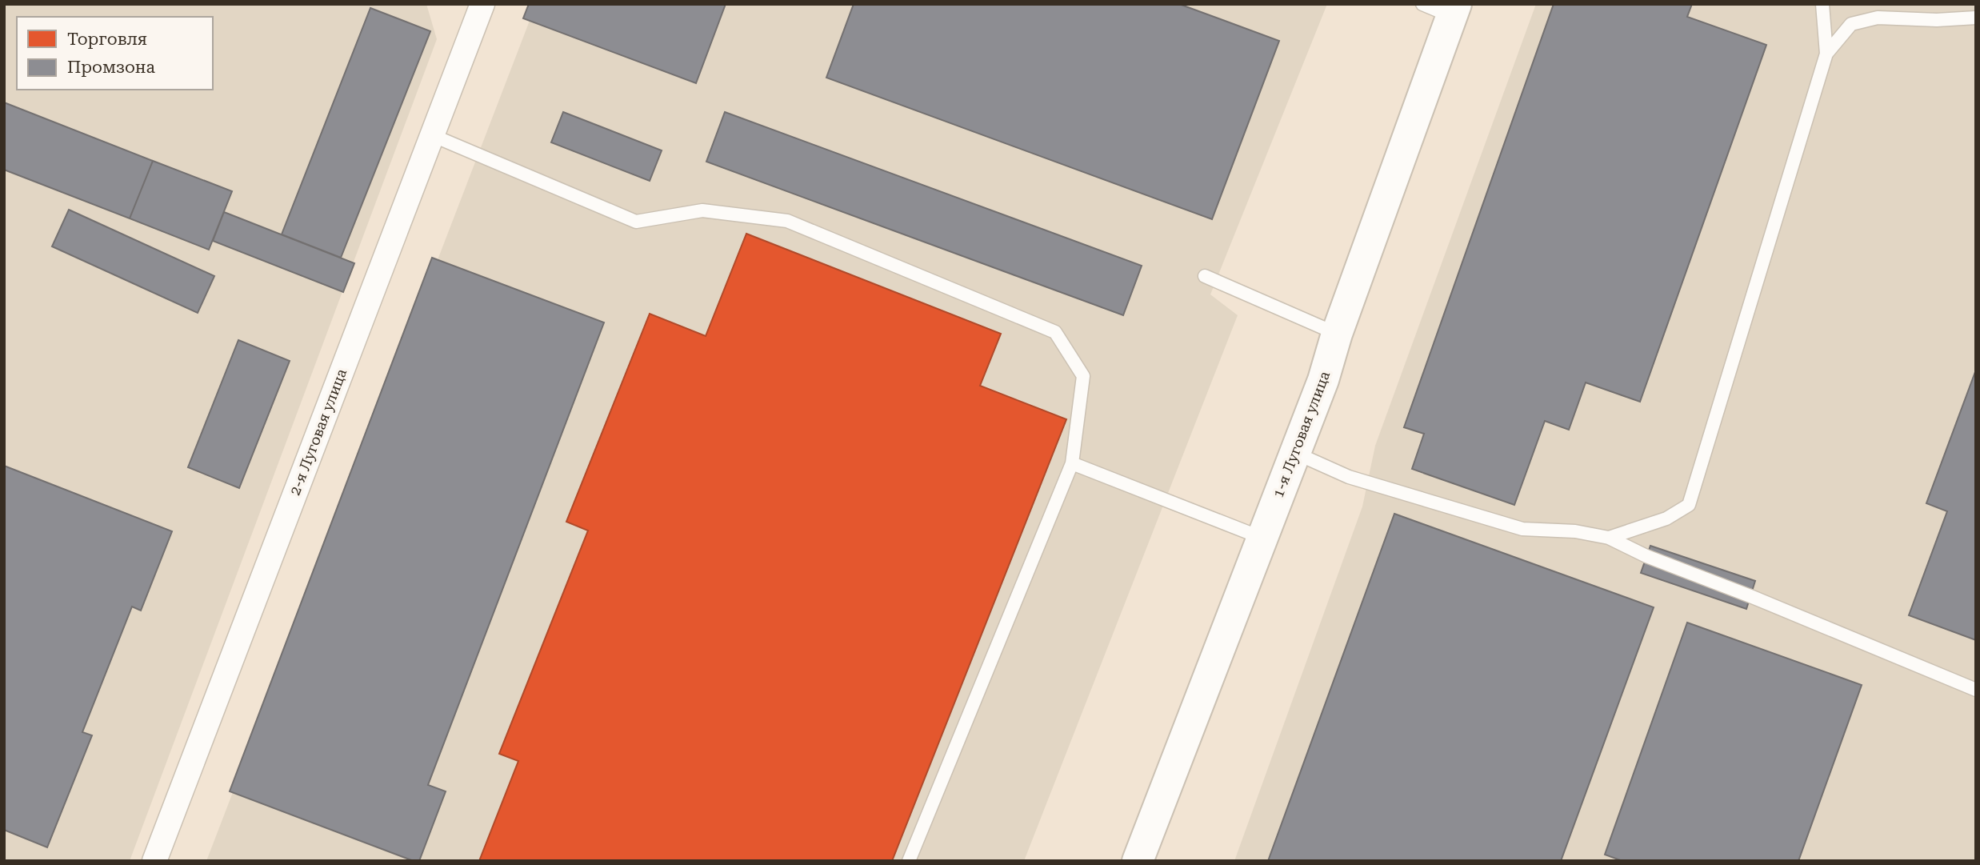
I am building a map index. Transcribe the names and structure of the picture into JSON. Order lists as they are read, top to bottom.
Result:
{
  "streets": {
    "main road": ["1-я Луговая улица"],
    "street": ["2-я Луговая улица"]
  },
  "legend": ["Торговля", "Промзона"]
}
